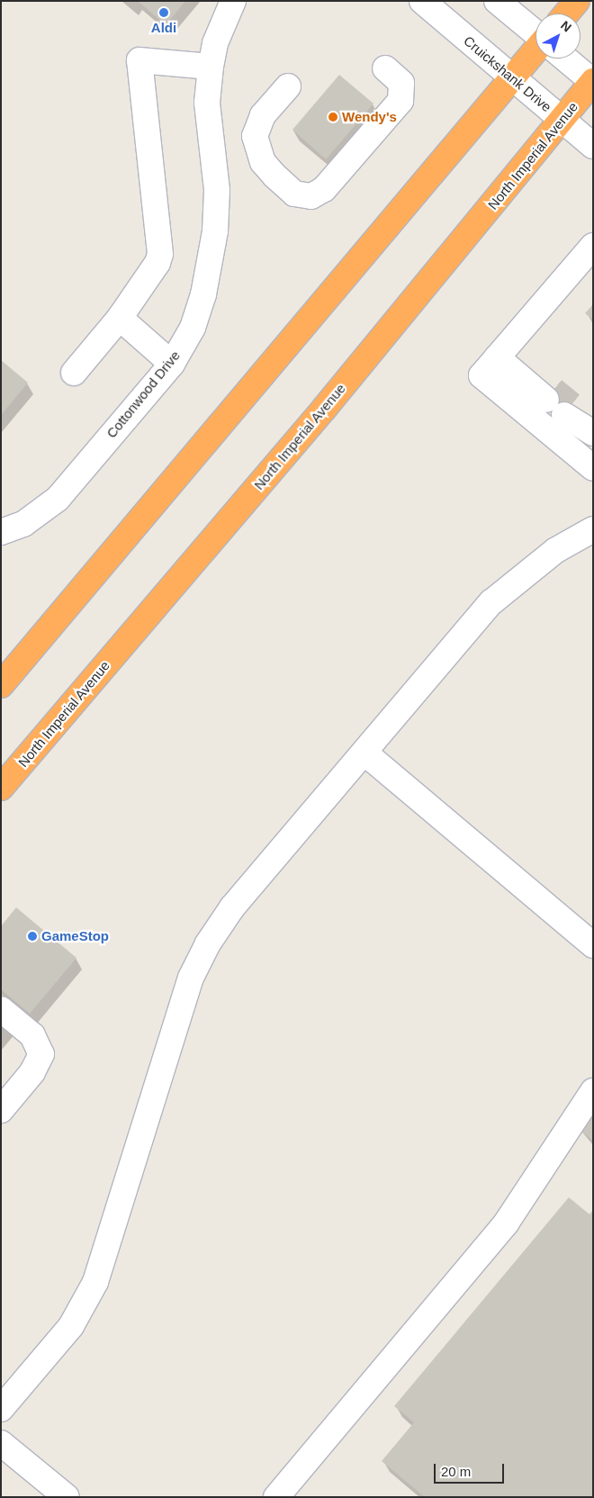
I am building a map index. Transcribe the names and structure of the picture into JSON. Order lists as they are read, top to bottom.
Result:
{
  "streets": {
    "highway": ["North Imperial Avenue"],
    "street": ["Cruickshank Drive", "Cottonwood Drive"]
  },
  "crossings": [
    ["Cruickshank Drive", "North Imperial Avenue"]
  ],
  "places": ["Aldi", "Wendy's", "GameStop"],
  "scale_bar": "20 m",
  "north": "top right"
}
